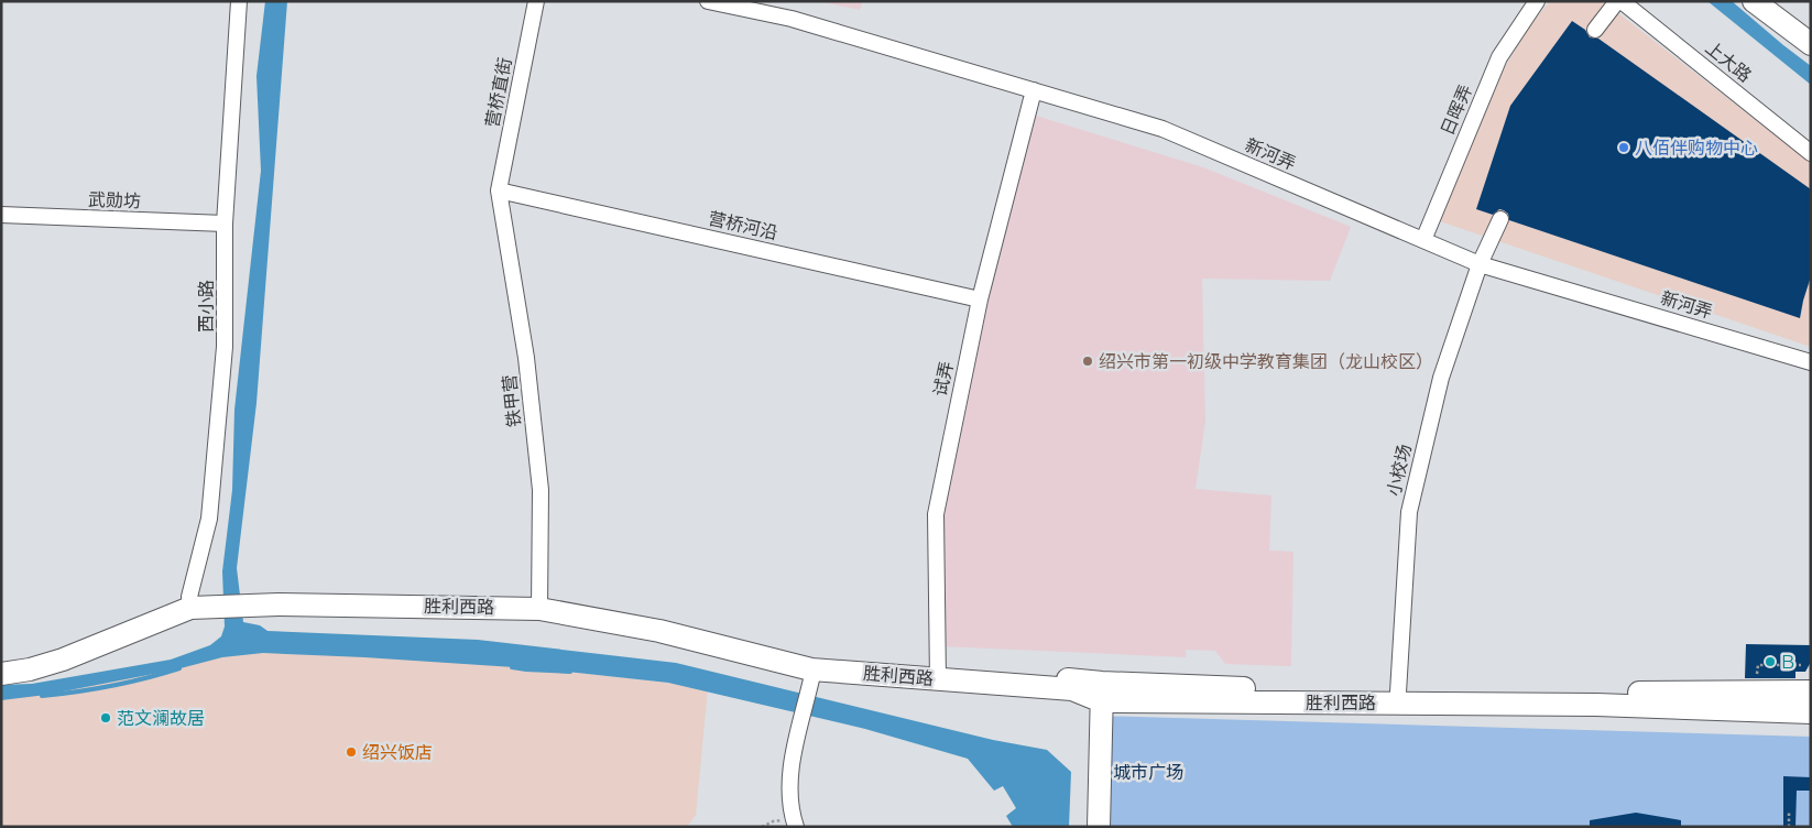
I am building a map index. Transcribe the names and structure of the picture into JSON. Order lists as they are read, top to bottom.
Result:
{
  "streets": {
    "main road": ["胜利西路"],
    "street": [
      "上大路",
      "营桥直街",
      "日晖弄",
      "新河弄",
      "武勋坊",
      "营桥河沿",
      "西小路",
      "试弄",
      "铁甲营",
      "小校场"
    ]
  },
  "crossings": [
    ["营桥直街", "营桥河沿"],
    ["营桥直街", "铁甲营"],
    ["日晖弄", "新河弄"],
    ["新河弄", "试弄"],
    ["新河弄", "小校场"],
    ["武勋坊", "西小路"],
    ["营桥河沿", "试弄"],
    ["营桥河沿", "铁甲营"],
    ["西小路", "胜利西路"],
    ["试弄", "胜利西路"],
    ["铁甲营", "胜利西路"],
    ["小校场", "胜利西路"]
  ],
  "parks": ["城市广场"],
  "places": [
    "八佰伴购物中心",
    "绍兴市第一初级中学教育集团（龙山校区）",
    "B",
    "范文澜故居",
    "绍兴饭店"
  ]
}
